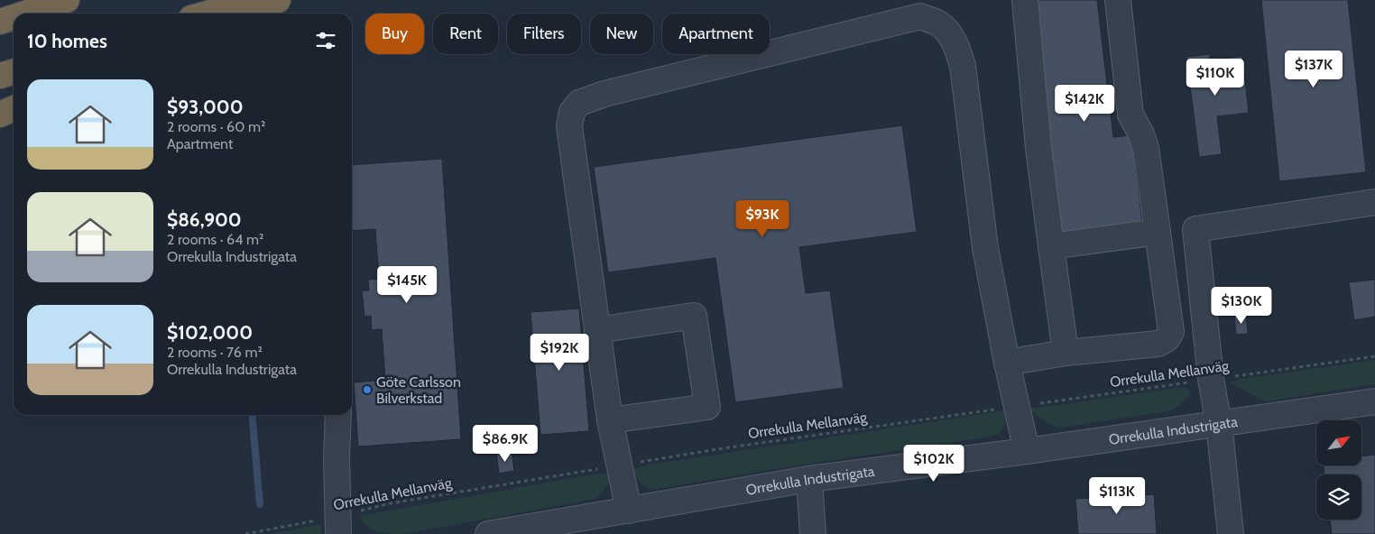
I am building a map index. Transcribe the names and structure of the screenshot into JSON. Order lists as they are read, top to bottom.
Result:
{
  "streets": {
    "street": ["Orrekulla Industrigata"],
    "path": ["Orrekulla Mellanväg"]
  },
  "places": ["Göte Carlsson Bilverkstad"],
  "north": "top right",
  "page": {
    "chip": [
      "Buy",
      "Rent",
      "Filters",
      "New",
      "Apartment"
    ],
    "heading": "10 homes",
    "price": [
      "$137K",
      "$110K",
      "$142K",
      "$93K",
      "$145K",
      "$130K",
      "$192K",
      "$86.9K",
      "$102K",
      "$113K"
    ],
    "list": [
      {
        "name": "$93,000",
        "note": "2 rooms · 60 m² · Apartment"
      },
      {
        "name": "$86,900",
        "note": "2 rooms · 64 m² · Orrekulla Industrigata"
      },
      {
        "name": "$102,000",
        "note": "2 rooms · 76 m² · Orrekulla Industrigata"
      }
    ]
  }
}
